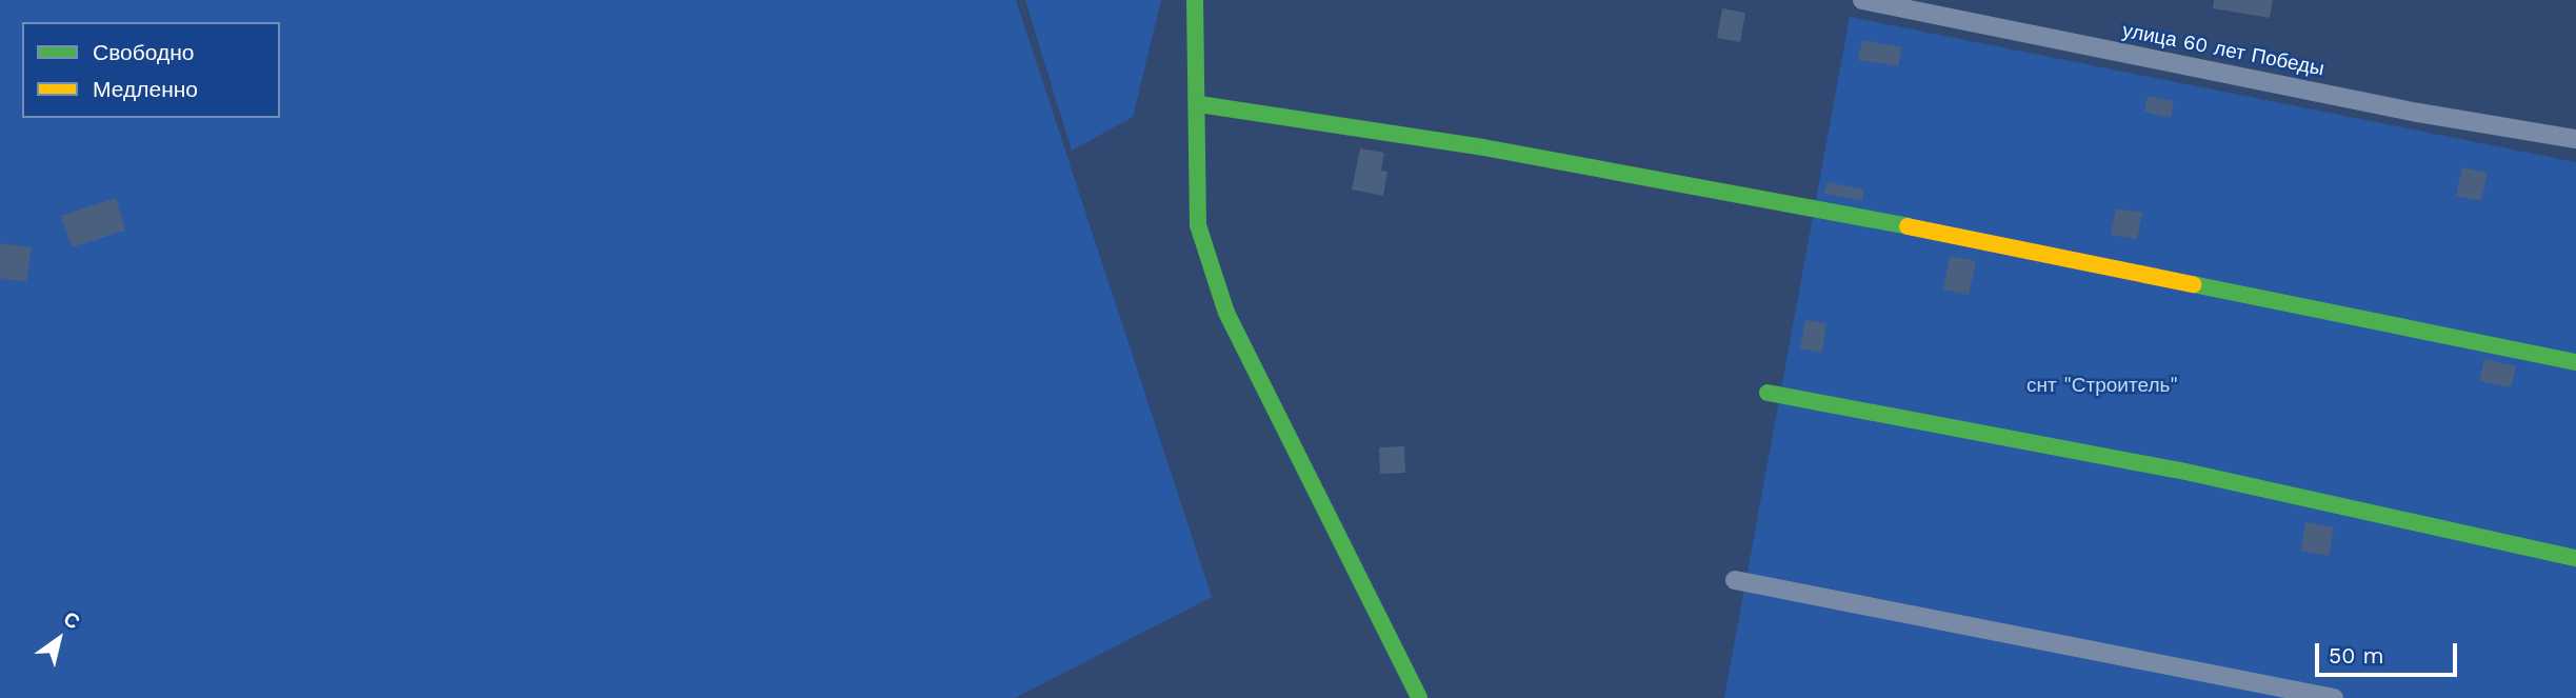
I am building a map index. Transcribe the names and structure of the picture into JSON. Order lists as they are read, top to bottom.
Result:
{
  "streets": {
    "street": ["улица 60 лет Победы"]
  },
  "parks": ["снт \"Строитель\""],
  "legend": ["Свободно", "Медленно"],
  "scale_bar": "50 m",
  "north": "top right"
}
